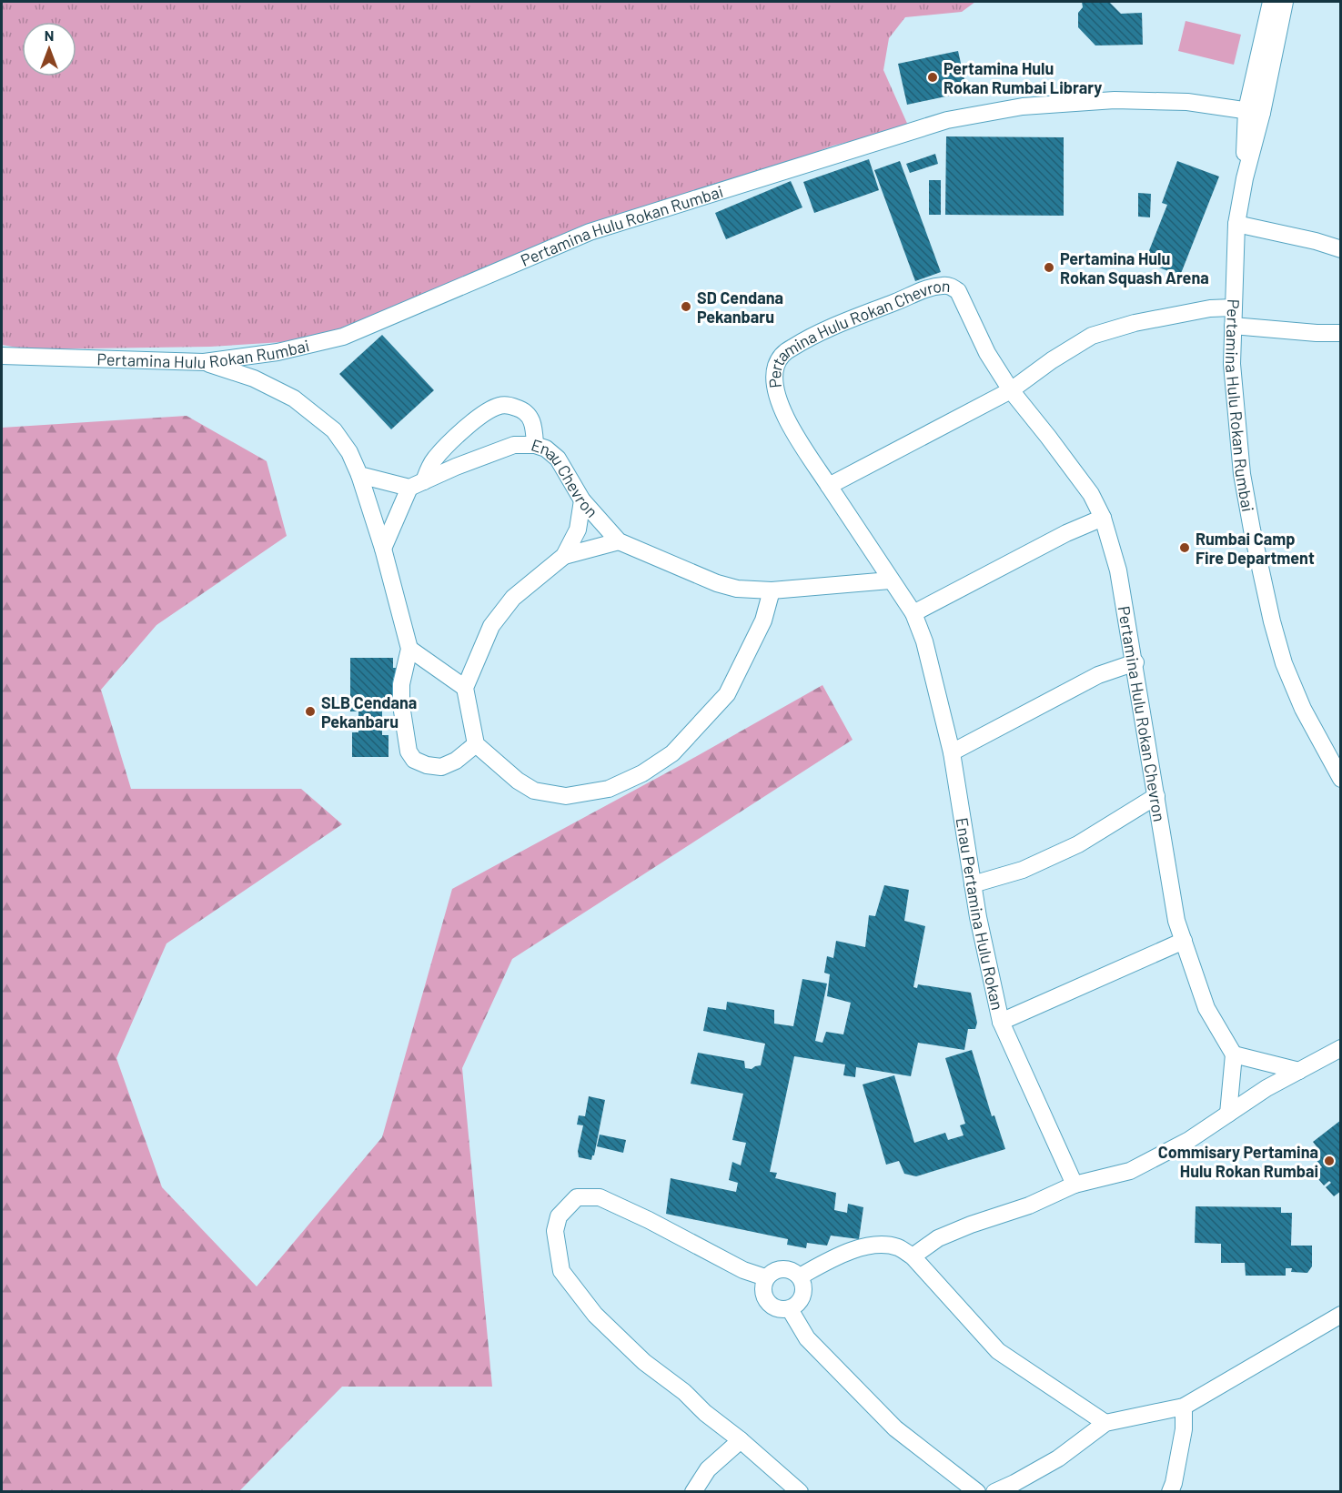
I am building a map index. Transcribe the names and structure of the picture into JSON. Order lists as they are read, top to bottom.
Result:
{
  "streets": {
    "street": [
      "Pertamina Hulu Rokan Rumbai",
      "Pertamina Hulu Rokan Chevron",
      "Enau Chevron",
      "Enau Pertamina Hulu Rokan"
    ]
  },
  "crossings": [
    ["Pertamina Hulu Rokan Chevron", "Enau Pertamina Hulu Rokan"],
    ["Enau Chevron", "Enau Pertamina Hulu Rokan"]
  ],
  "places": [
    "Pertamina Hulu Rokan Rumbai Library",
    "Pertamina Hulu Rokan Squash Arena",
    "SD Cendana Pekanbaru",
    "Rumbai Camp Fire Department",
    "SLB Cendana Pekanbaru",
    "Commisary Pertamina Hulu Rokan Rumbai"
  ],
  "north": "top"
}
